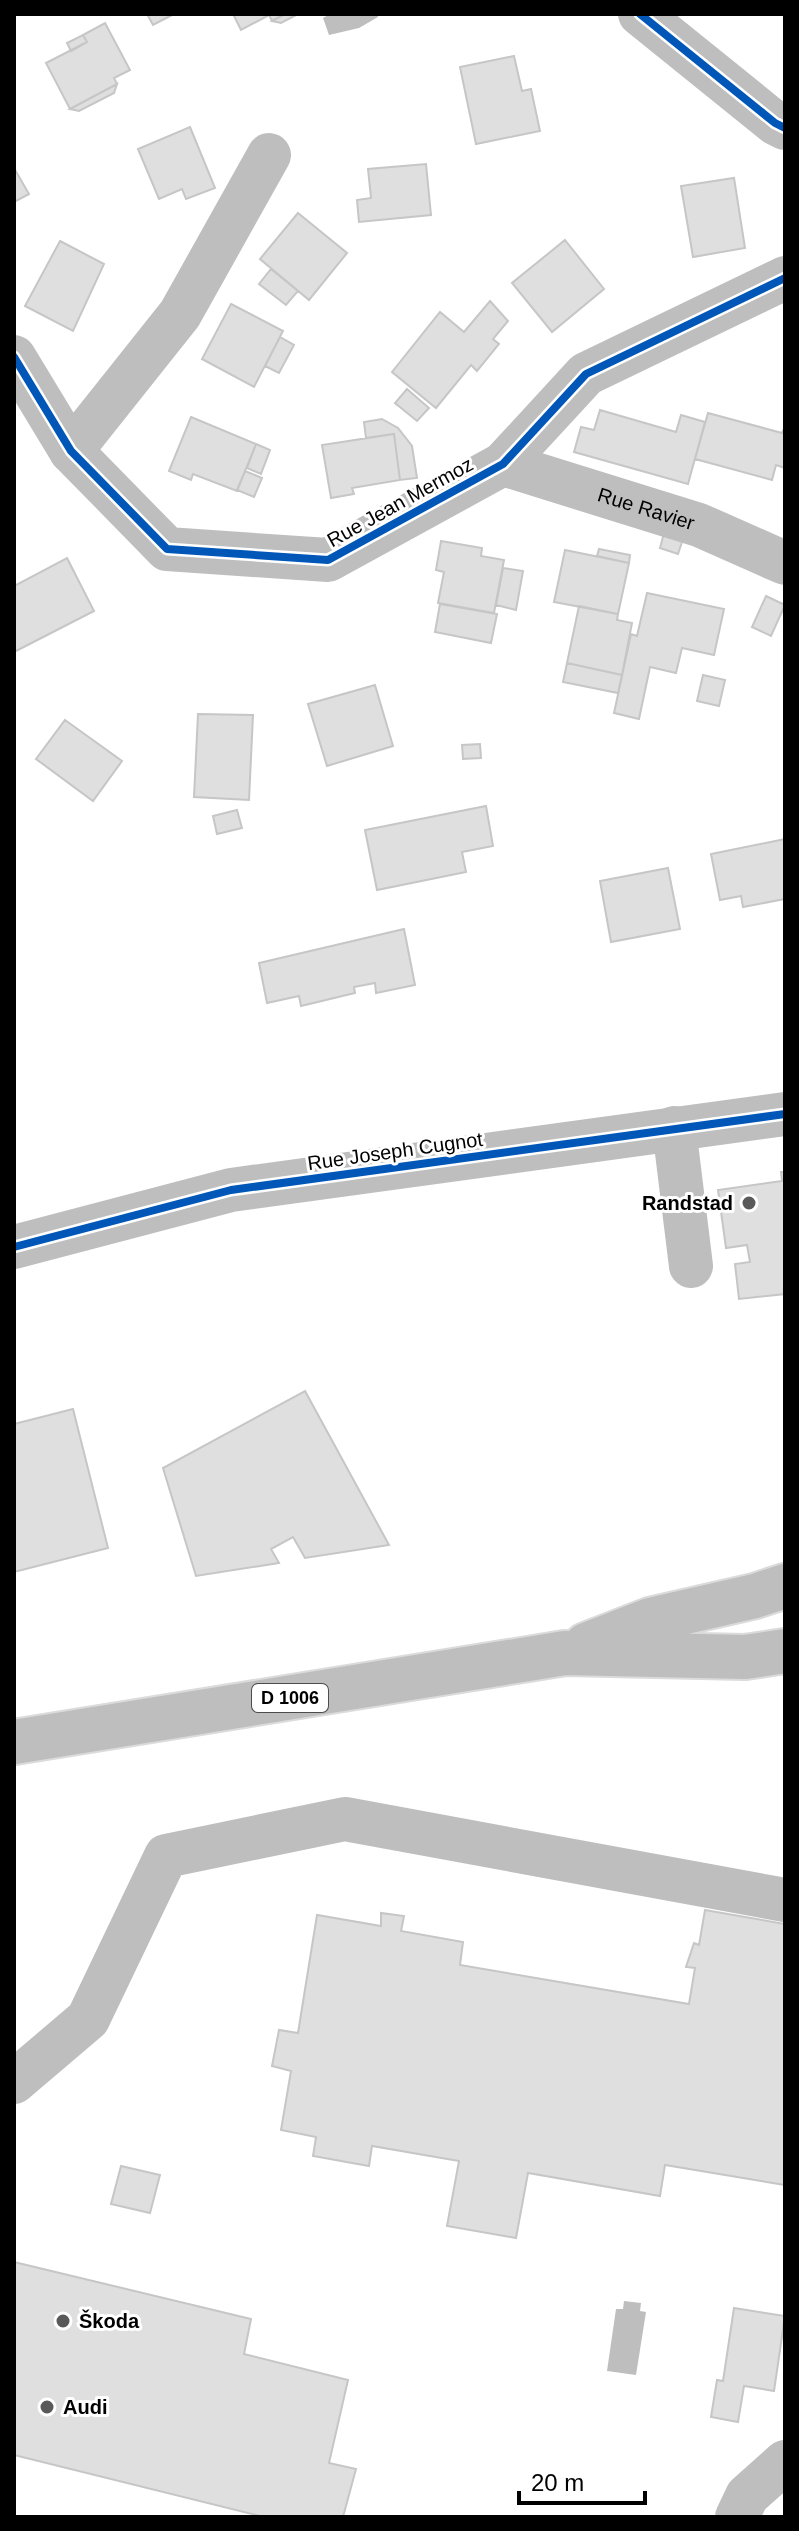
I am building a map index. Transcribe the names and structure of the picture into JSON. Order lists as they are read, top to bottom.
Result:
{
  "streets": {
    "street": [
      "Rue Jean Mermoz",
      "Rue Ravier",
      "Rue Joseph Cugnot",
      "D 1006"
    ]
  },
  "crossings": [
    ["Rue Jean Mermoz", "Rue Ravier"]
  ],
  "places": ["Randstad", "Škoda", "Audi"],
  "scale_bar": "20 m"
}
